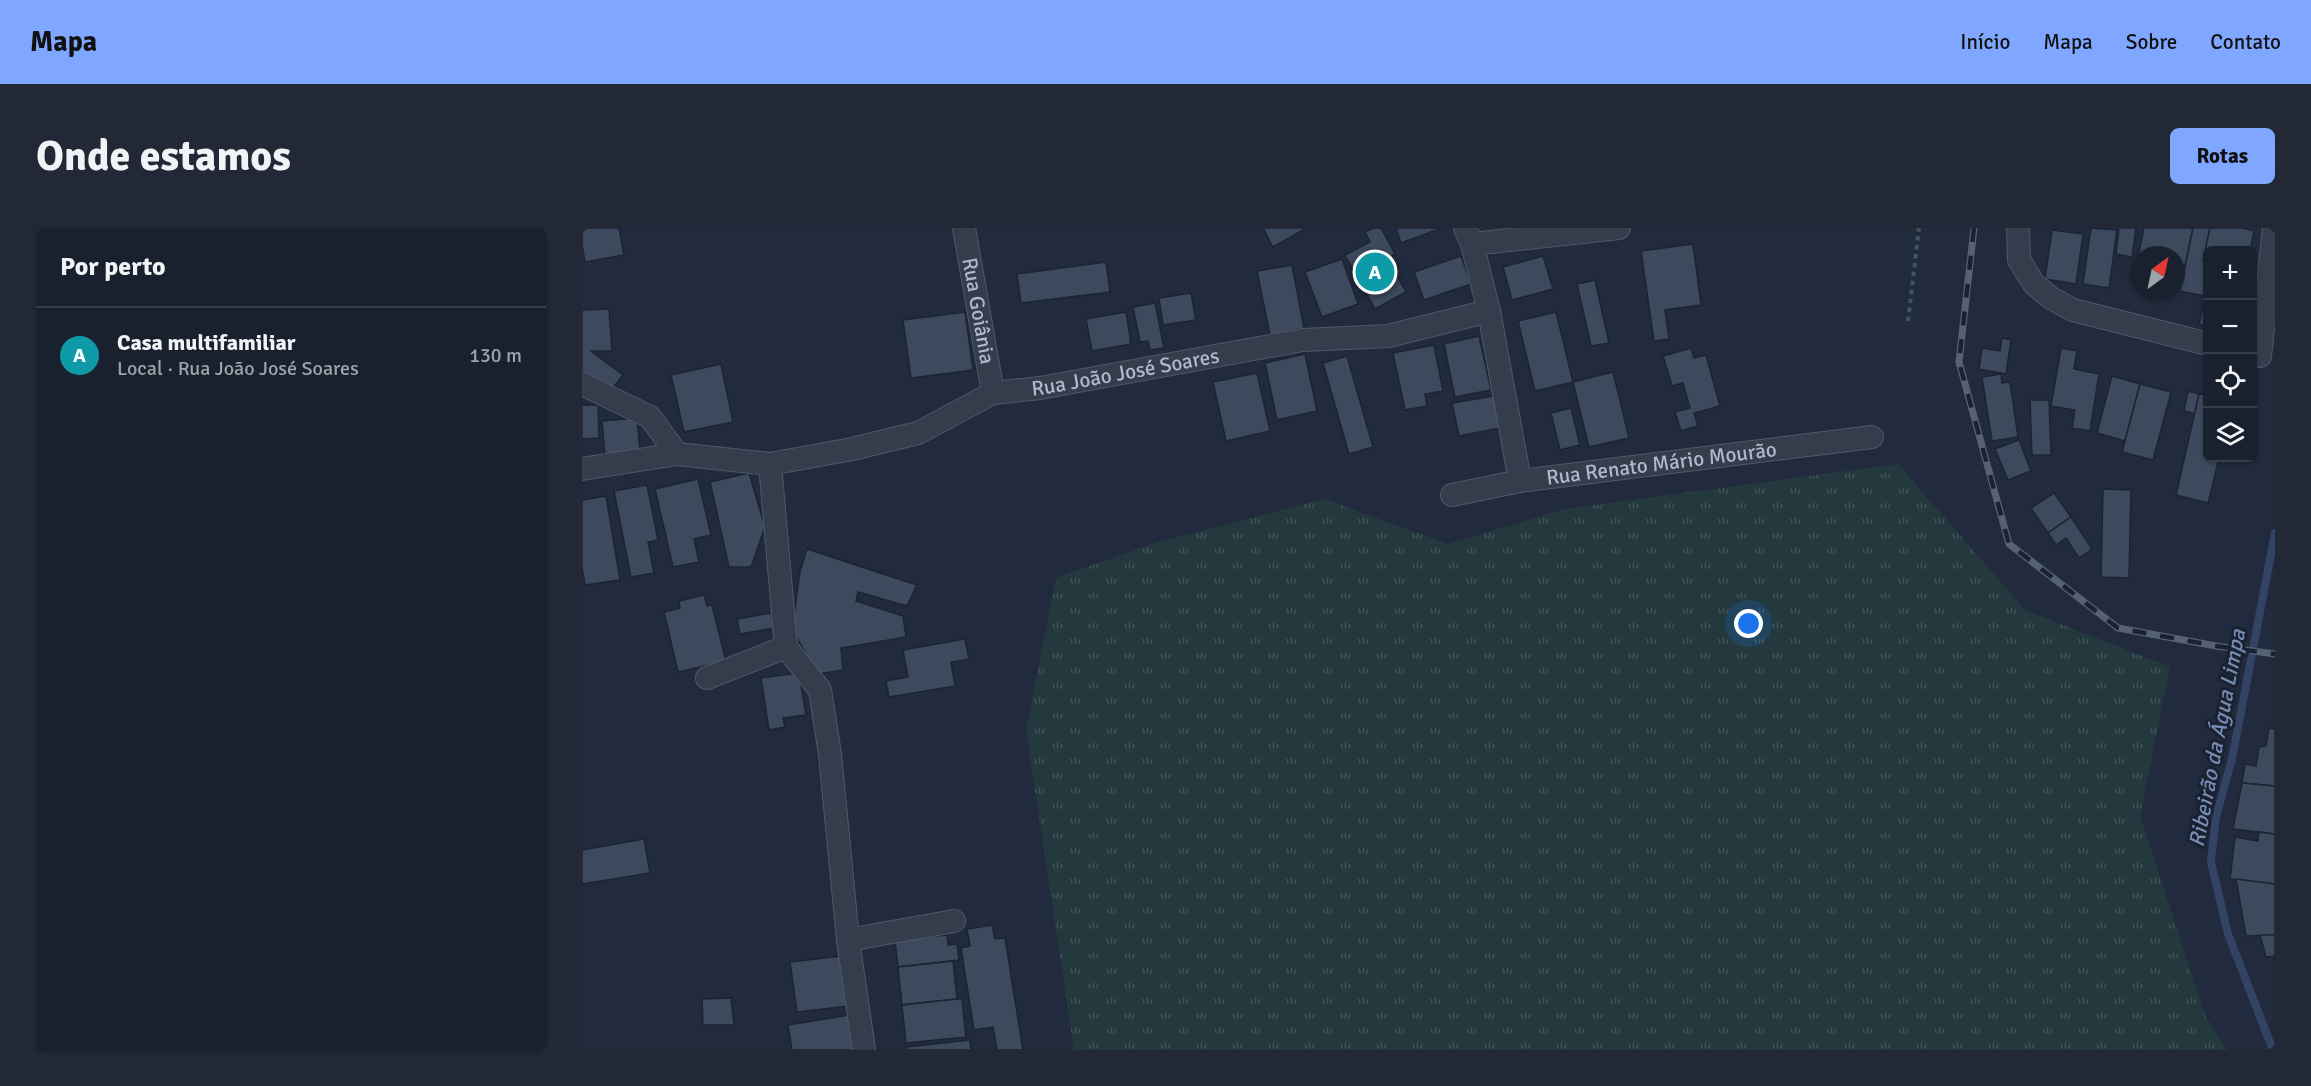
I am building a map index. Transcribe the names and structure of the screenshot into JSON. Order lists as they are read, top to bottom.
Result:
{
  "streets": {
    "street": ["Rua Goiânia", "Rua João José Soares", "Rua Renato Mário Mourão"]
  },
  "crossings": [
    ["Rua Goiânia", "Rua João José Soares"]
  ],
  "water": ["Ribeirão da Água Limpa"],
  "north": "top right",
  "page": {
    "header": "Mapa",
    "nav": [
      "Início",
      "Mapa",
      "Sobre",
      "Contato"
    ],
    "buttons": "Rotas",
    "title": "Onde estamos",
    "heading": "Por perto",
    "map_buttons": ["+", "−"],
    "pins": "A",
    "list": [
      {
        "mark": "A",
        "name": "Casa multifamiliar",
        "note": "Local · Rua João José Soares",
        "value": "130 m"
      }
    ]
  }
}
